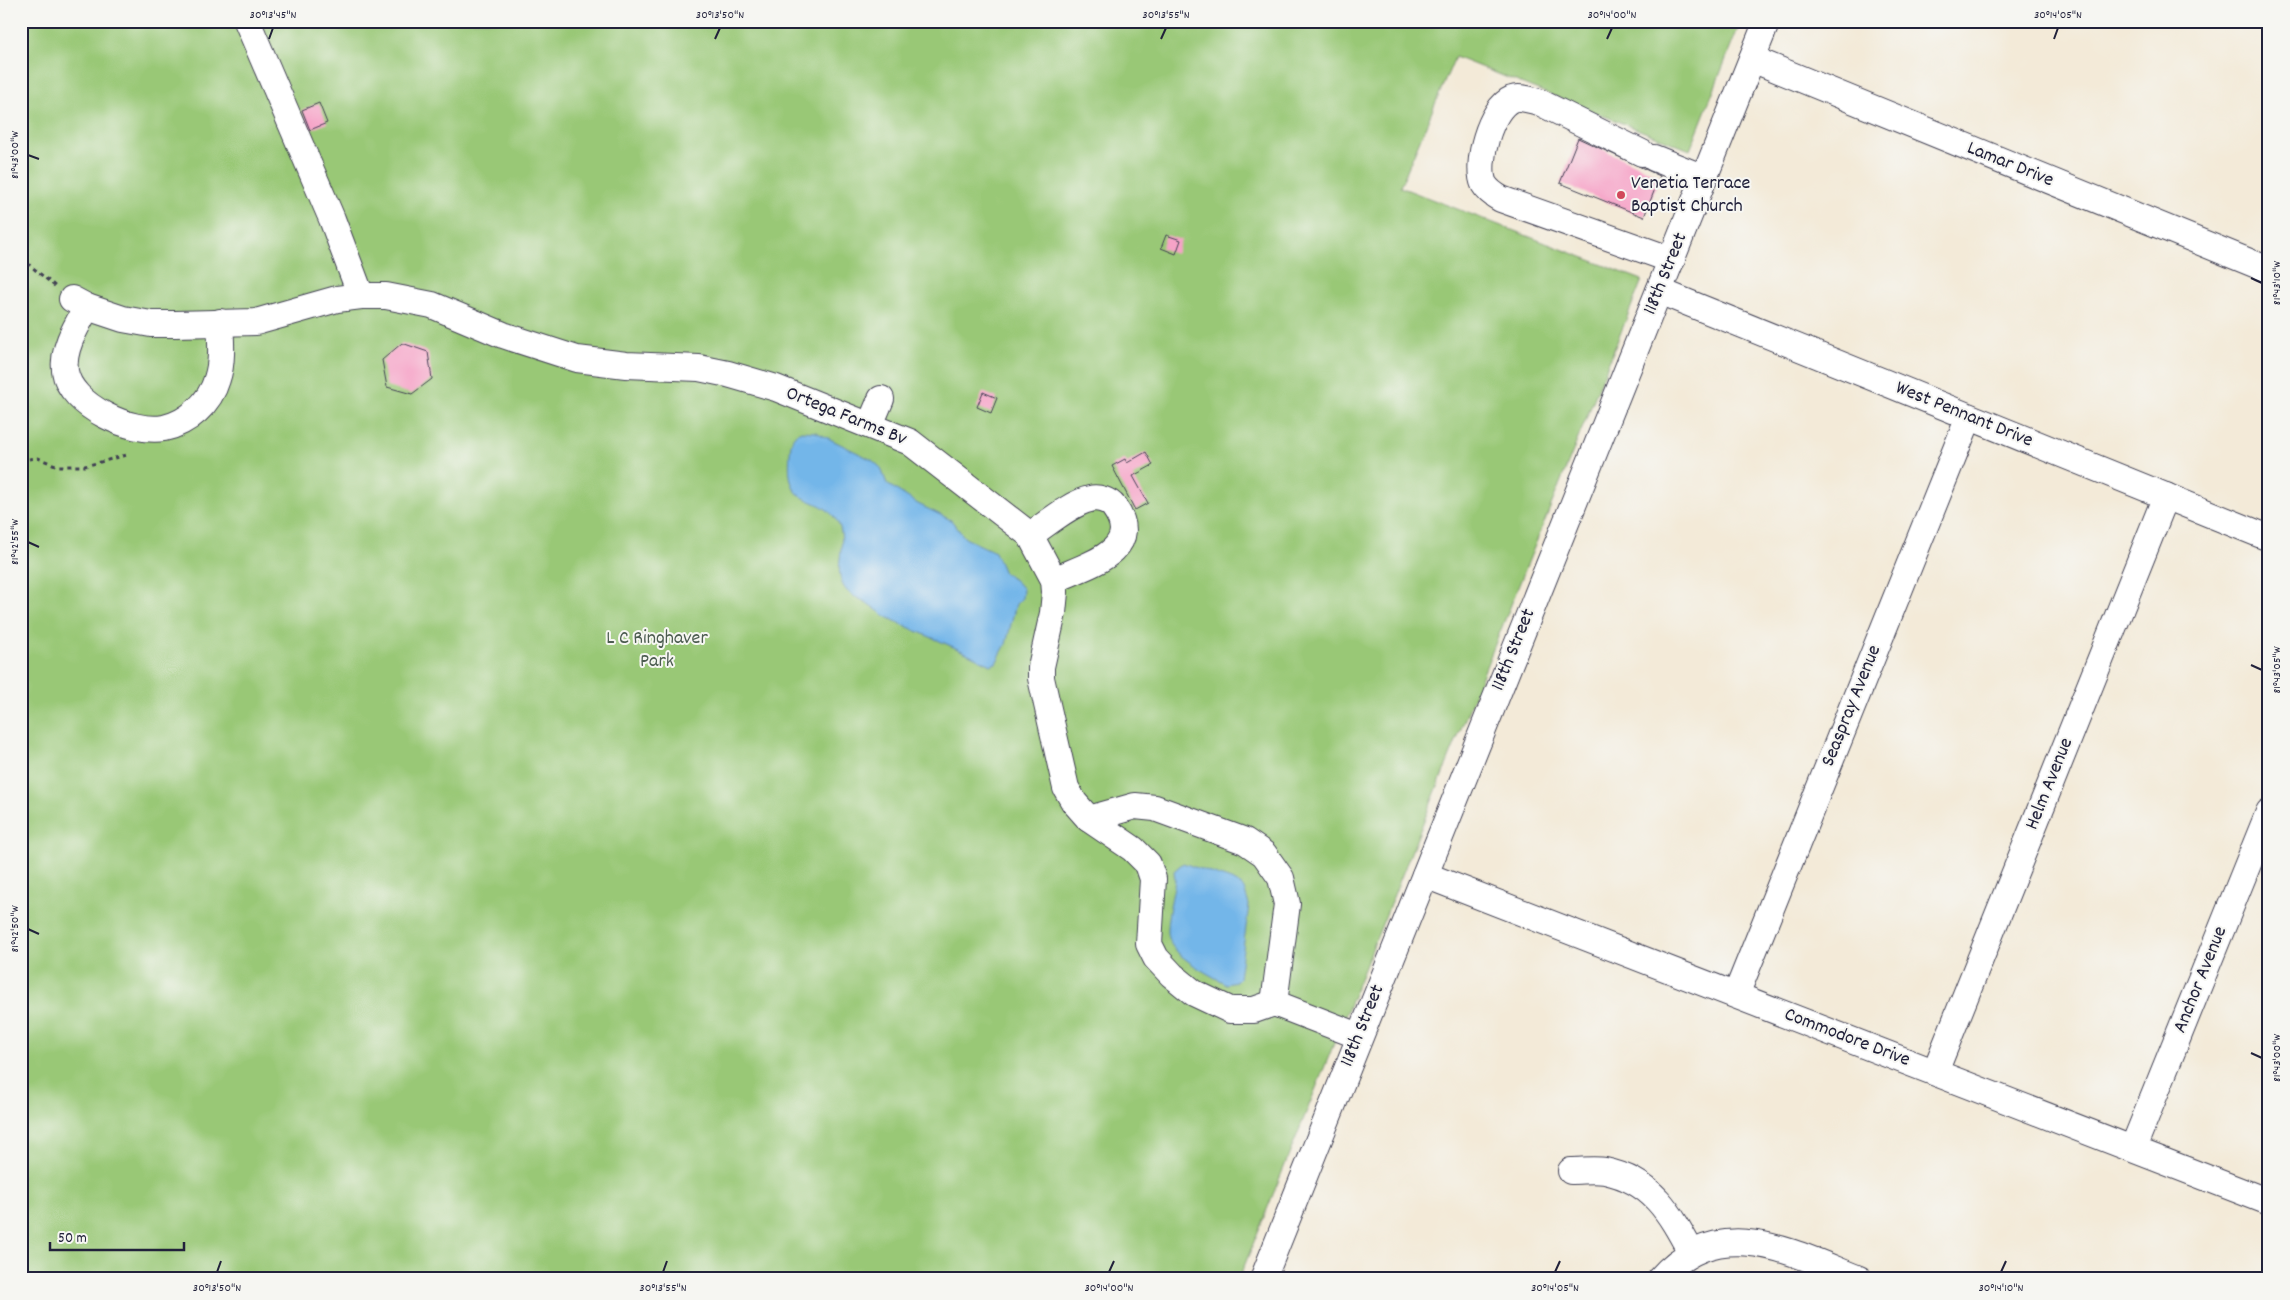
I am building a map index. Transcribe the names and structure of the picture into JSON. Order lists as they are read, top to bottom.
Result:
{
  "streets": {
    "street": [
      "Lamar Drive",
      "118th Street",
      "West Pennant Drive",
      "Ortega Farms Bv",
      "Seaspray Avenue",
      "Helm Avenue",
      "Anchor Avenue",
      "Commodore Drive"
    ]
  },
  "crossings": [
    ["Lamar Drive", "118th Street"],
    ["118th Street", "West Pennant Drive"],
    ["118th Street", "Commodore Drive"],
    ["West Pennant Drive", "Seaspray Avenue"],
    ["West Pennant Drive", "Helm Avenue"],
    ["Seaspray Avenue", "Commodore Drive"],
    ["Helm Avenue", "Commodore Drive"],
    ["Anchor Avenue", "Commodore Drive"]
  ],
  "parks": ["L C Ringhaver Park"],
  "places": ["Venetia Terrace Baptist Church"],
  "scale_bar": "50 m",
  "coordinates": [
    "30°13'45\"N",
    "30°13'50\"N",
    "30°13'55\"N",
    "30°14'00\"N",
    "30°14'05\"N",
    "81°43'00\"W",
    "81°43'10\"W",
    "81°42'55\"W",
    "81°43'05\"W",
    "81°42'50\"W",
    "30°14'10\"N"
  ]
}
